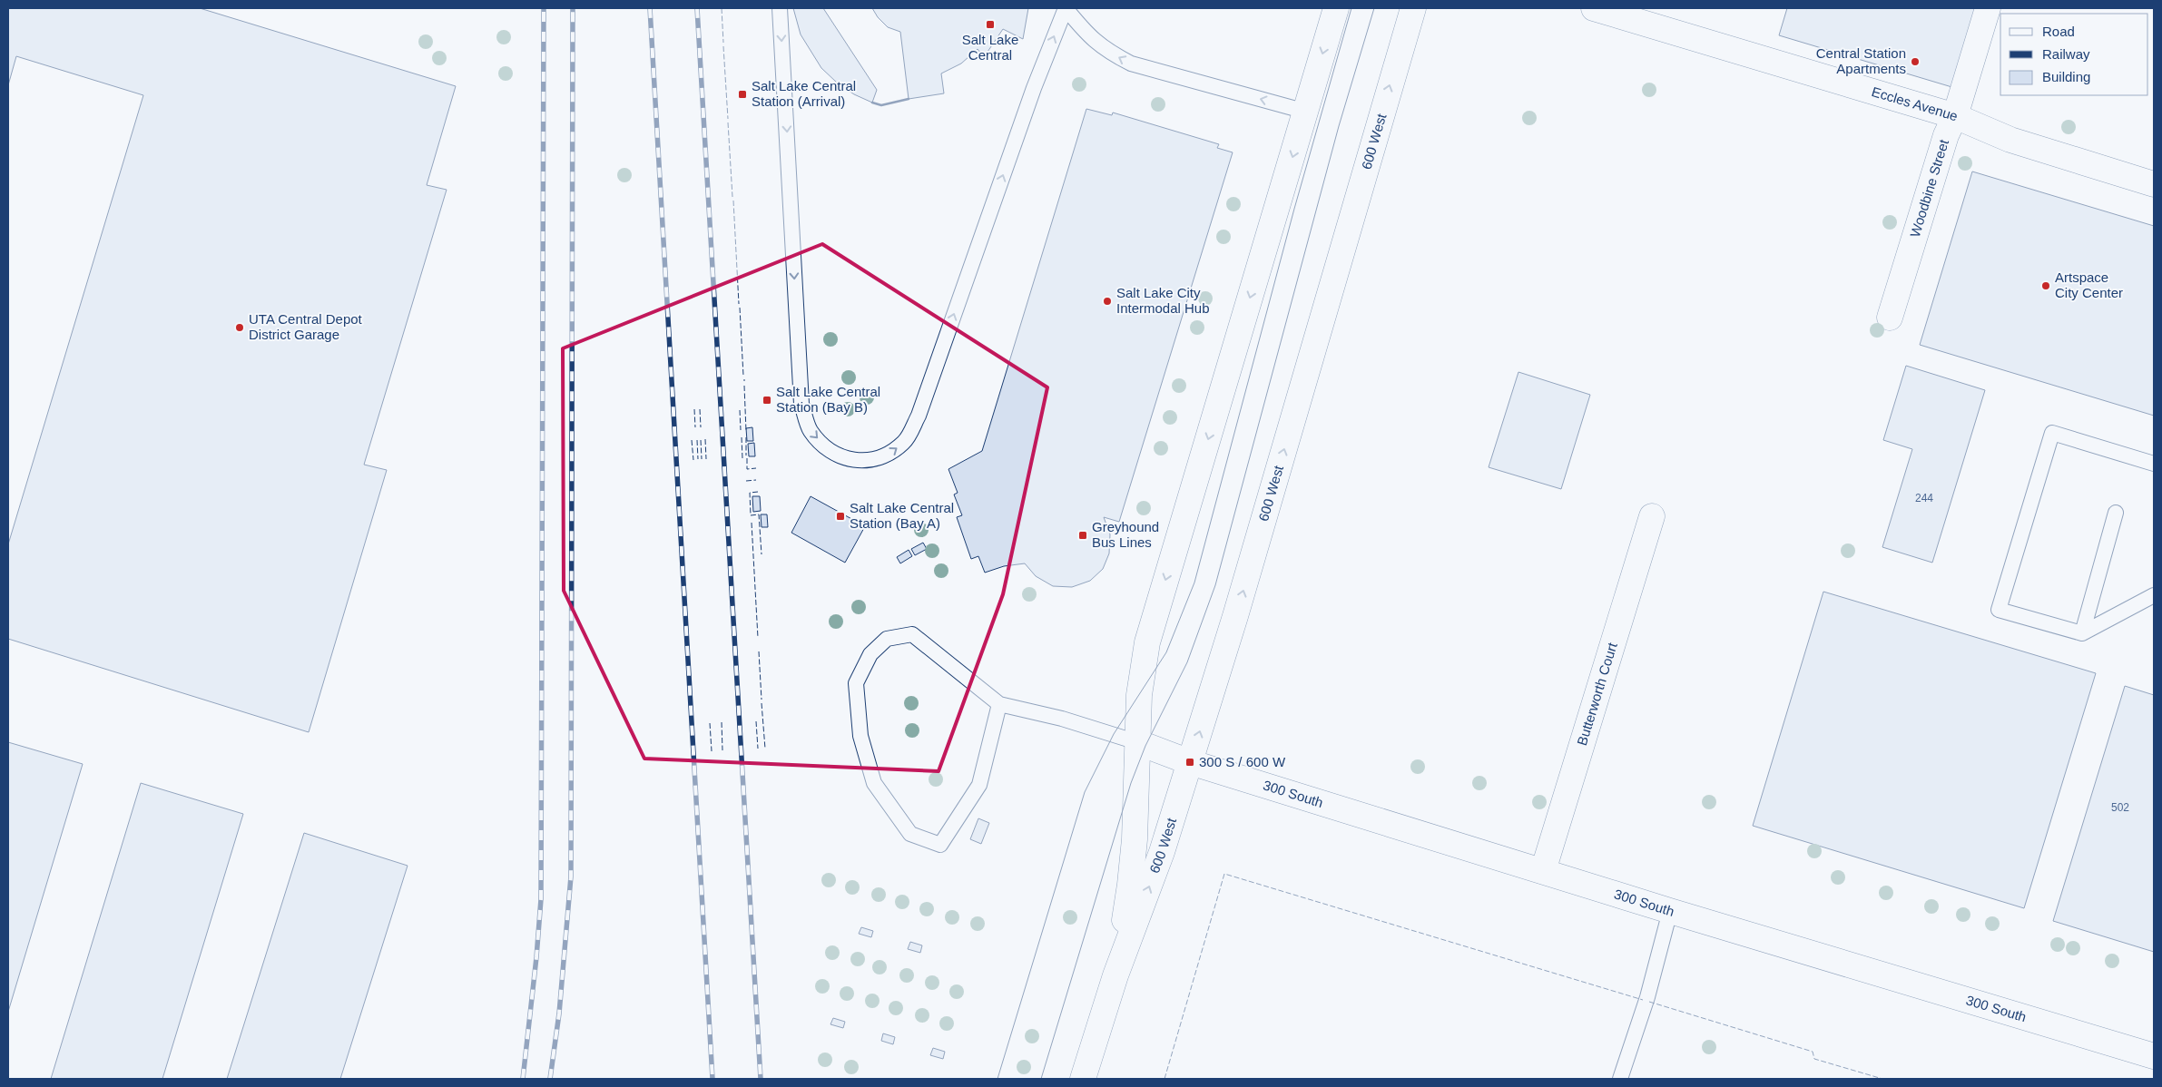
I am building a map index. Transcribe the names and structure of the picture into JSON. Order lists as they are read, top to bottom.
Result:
{
  "streets": {
    "street": [
      "Eccles Avenue",
      "600 West",
      "Woodbine Street",
      "Butterworth Court",
      "300 South"
    ]
  },
  "crossings": [
    ["Eccles Avenue", "Woodbine Street"],
    ["600 West", "300 South"],
    ["Butterworth Court", "300 South"]
  ],
  "places": {
    "transit": [
      "Salt Lake Central",
      "Salt Lake Central Station (Arrival)",
      "Salt Lake Central Station (Bay B)",
      "Salt Lake Central Station (Bay A)",
      "Greyhound Bus Lines",
      "300 S / 600 W"
    ],
    "other": [
      "Central Station Apartments",
      "Artspace City Center",
      "Salt Lake City Intermodal Hub",
      "UTA Central Depot District Garage"
    ]
  },
  "house_numbers": ["244", "502"],
  "legend": ["Road", "Railway", "Building"]
}
